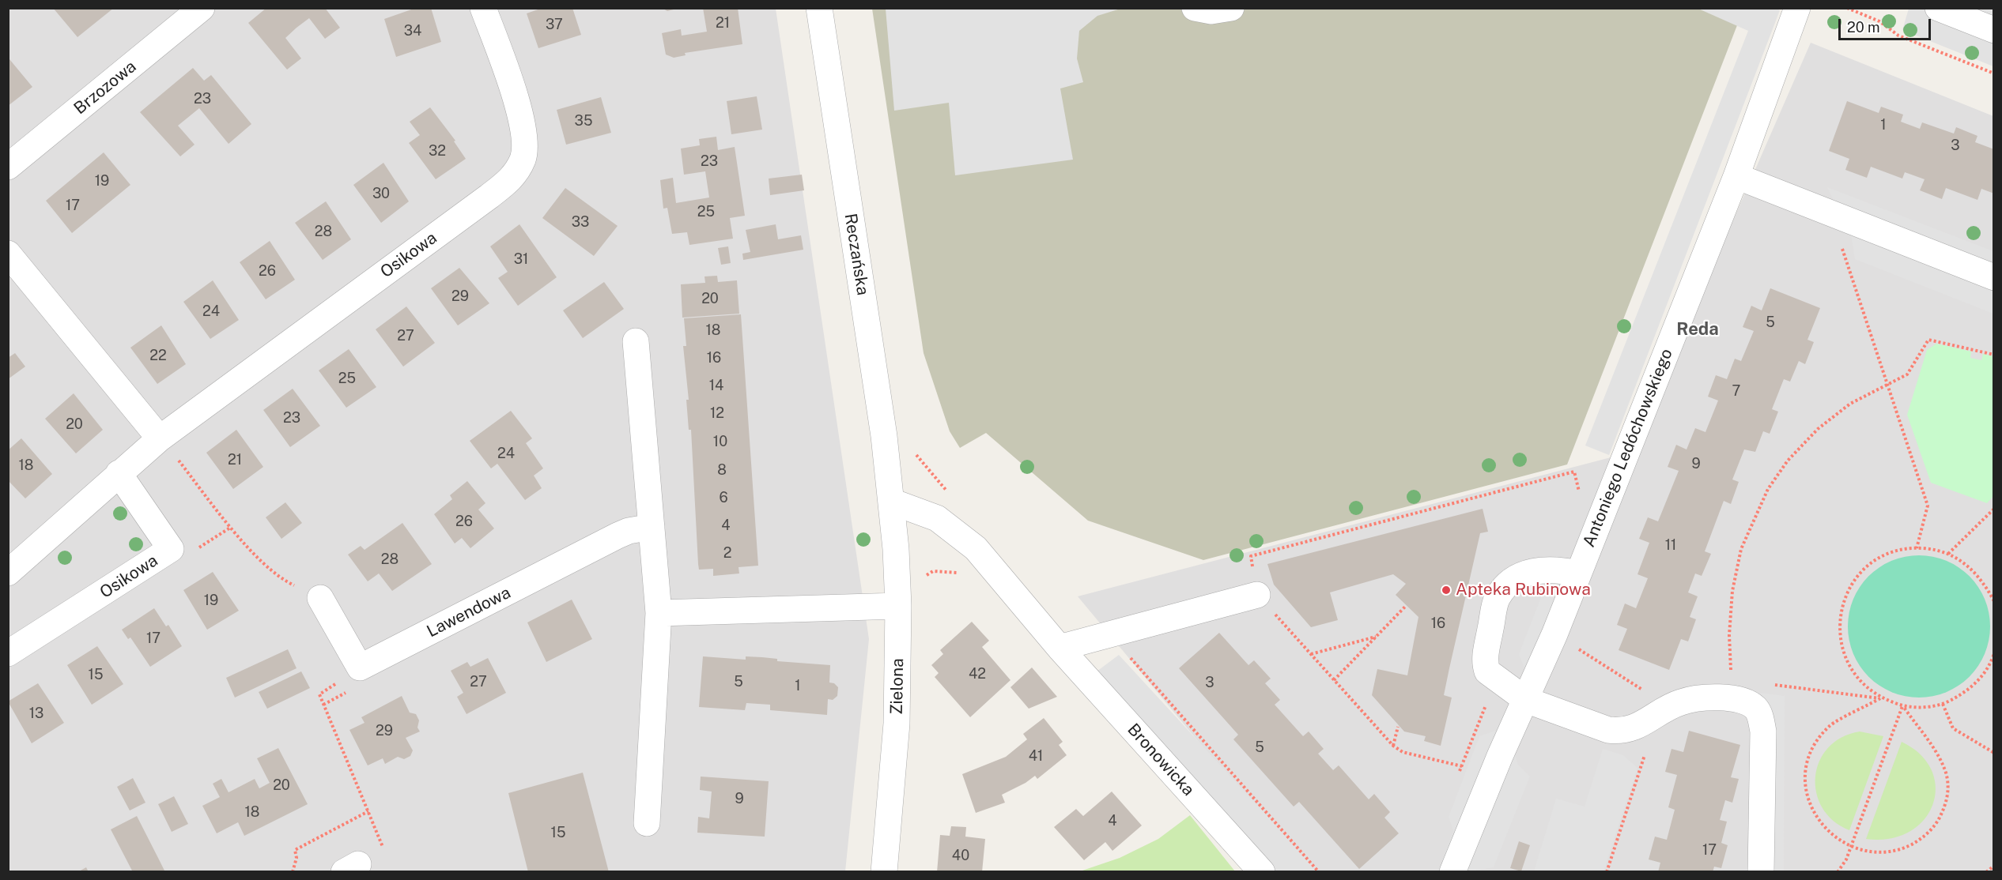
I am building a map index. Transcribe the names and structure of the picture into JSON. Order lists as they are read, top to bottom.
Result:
{
  "streets": {
    "street": [
      "Brzozowa",
      "Reczańska",
      "Osikowa",
      "Antoniego Ledóchowskiego",
      "Lawendowa",
      "Zielona",
      "Bronowicka"
    ]
  },
  "crossings": [
    ["Reczańska", "Zielona"],
    ["Reczańska", "Bronowicka"],
    ["Zielona", "Bronowicka"]
  ],
  "districts": ["Reda"],
  "places": ["Apteka Rubinowa"],
  "house_numbers": [
    "21",
    "37",
    "34",
    "23",
    "35",
    "1",
    "3",
    "32",
    "23",
    "19",
    "30",
    "17",
    "25",
    "33",
    "28",
    "31",
    "26",
    "29",
    "20",
    "24",
    "5",
    "18",
    "27",
    "22",
    "16",
    "25",
    "14",
    "7",
    "12",
    "23",
    "20",
    "10",
    "24",
    "21",
    "9",
    "18",
    "8",
    "6",
    "26",
    "4",
    "11",
    "2",
    "28",
    "19",
    "16",
    "17",
    "42",
    "15",
    "27",
    "5",
    "3",
    "1",
    "13",
    "29",
    "5",
    "41",
    "20",
    "9",
    "18",
    "4",
    "15",
    "17",
    "40"
  ],
  "scale_bar": "20 m"
}
